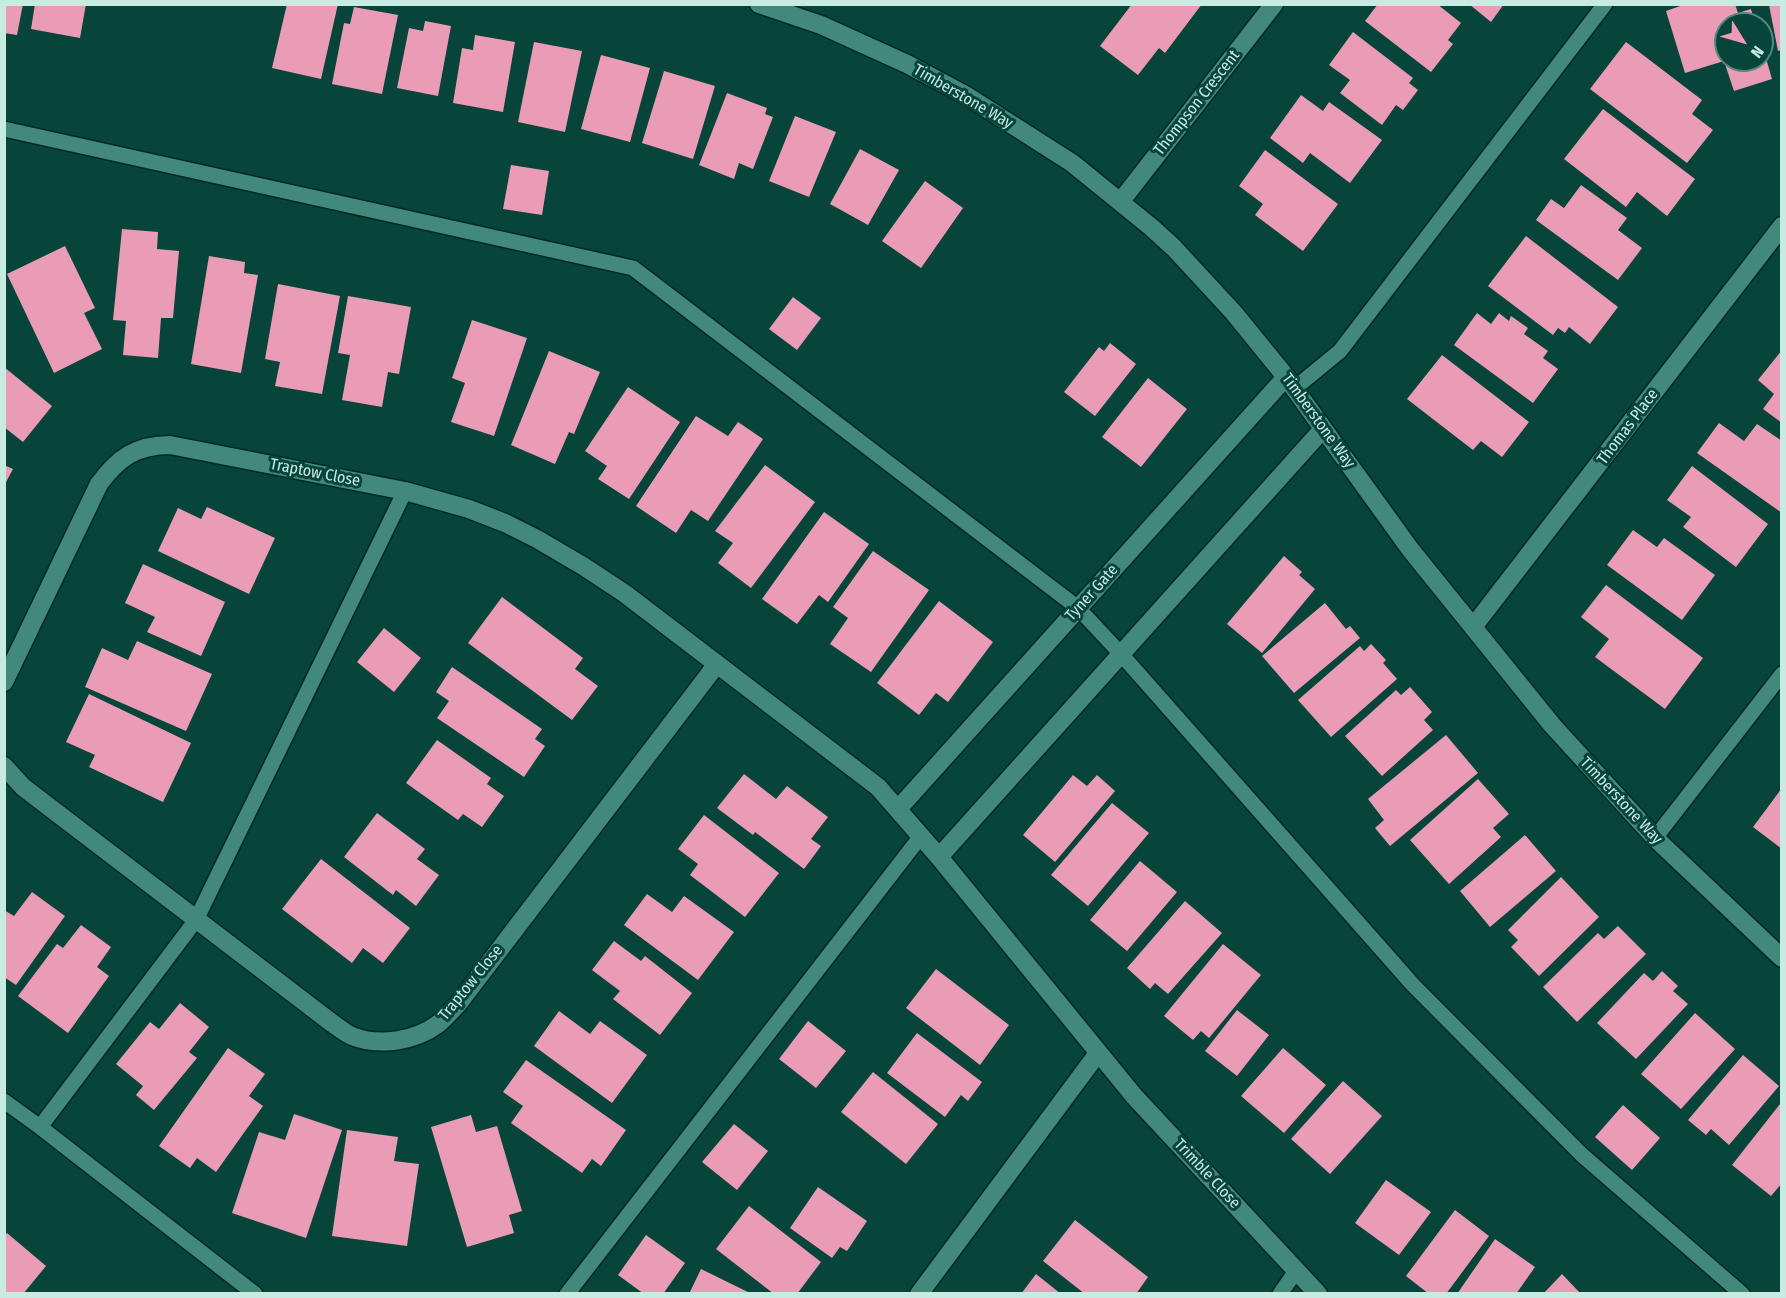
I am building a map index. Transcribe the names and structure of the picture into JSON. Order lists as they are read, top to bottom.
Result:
{
  "streets": {
    "street": [
      "Timberstone Way",
      "Thompson Crescent",
      "Thomas Place",
      "Traptow Close",
      "Tyner Gate",
      "Trimble Close"
    ]
  },
  "crossings": [
    ["Timberstone Way", "Thompson Crescent"],
    ["Timberstone Way", "Thomas Place"],
    ["Timberstone Way", "Tyner Gate"],
    ["Traptow Close", "Tyner Gate"],
    ["Traptow Close", "Trimble Close"],
    ["Tyner Gate", "Trimble Close"]
  ],
  "north": "bottom right"
}
